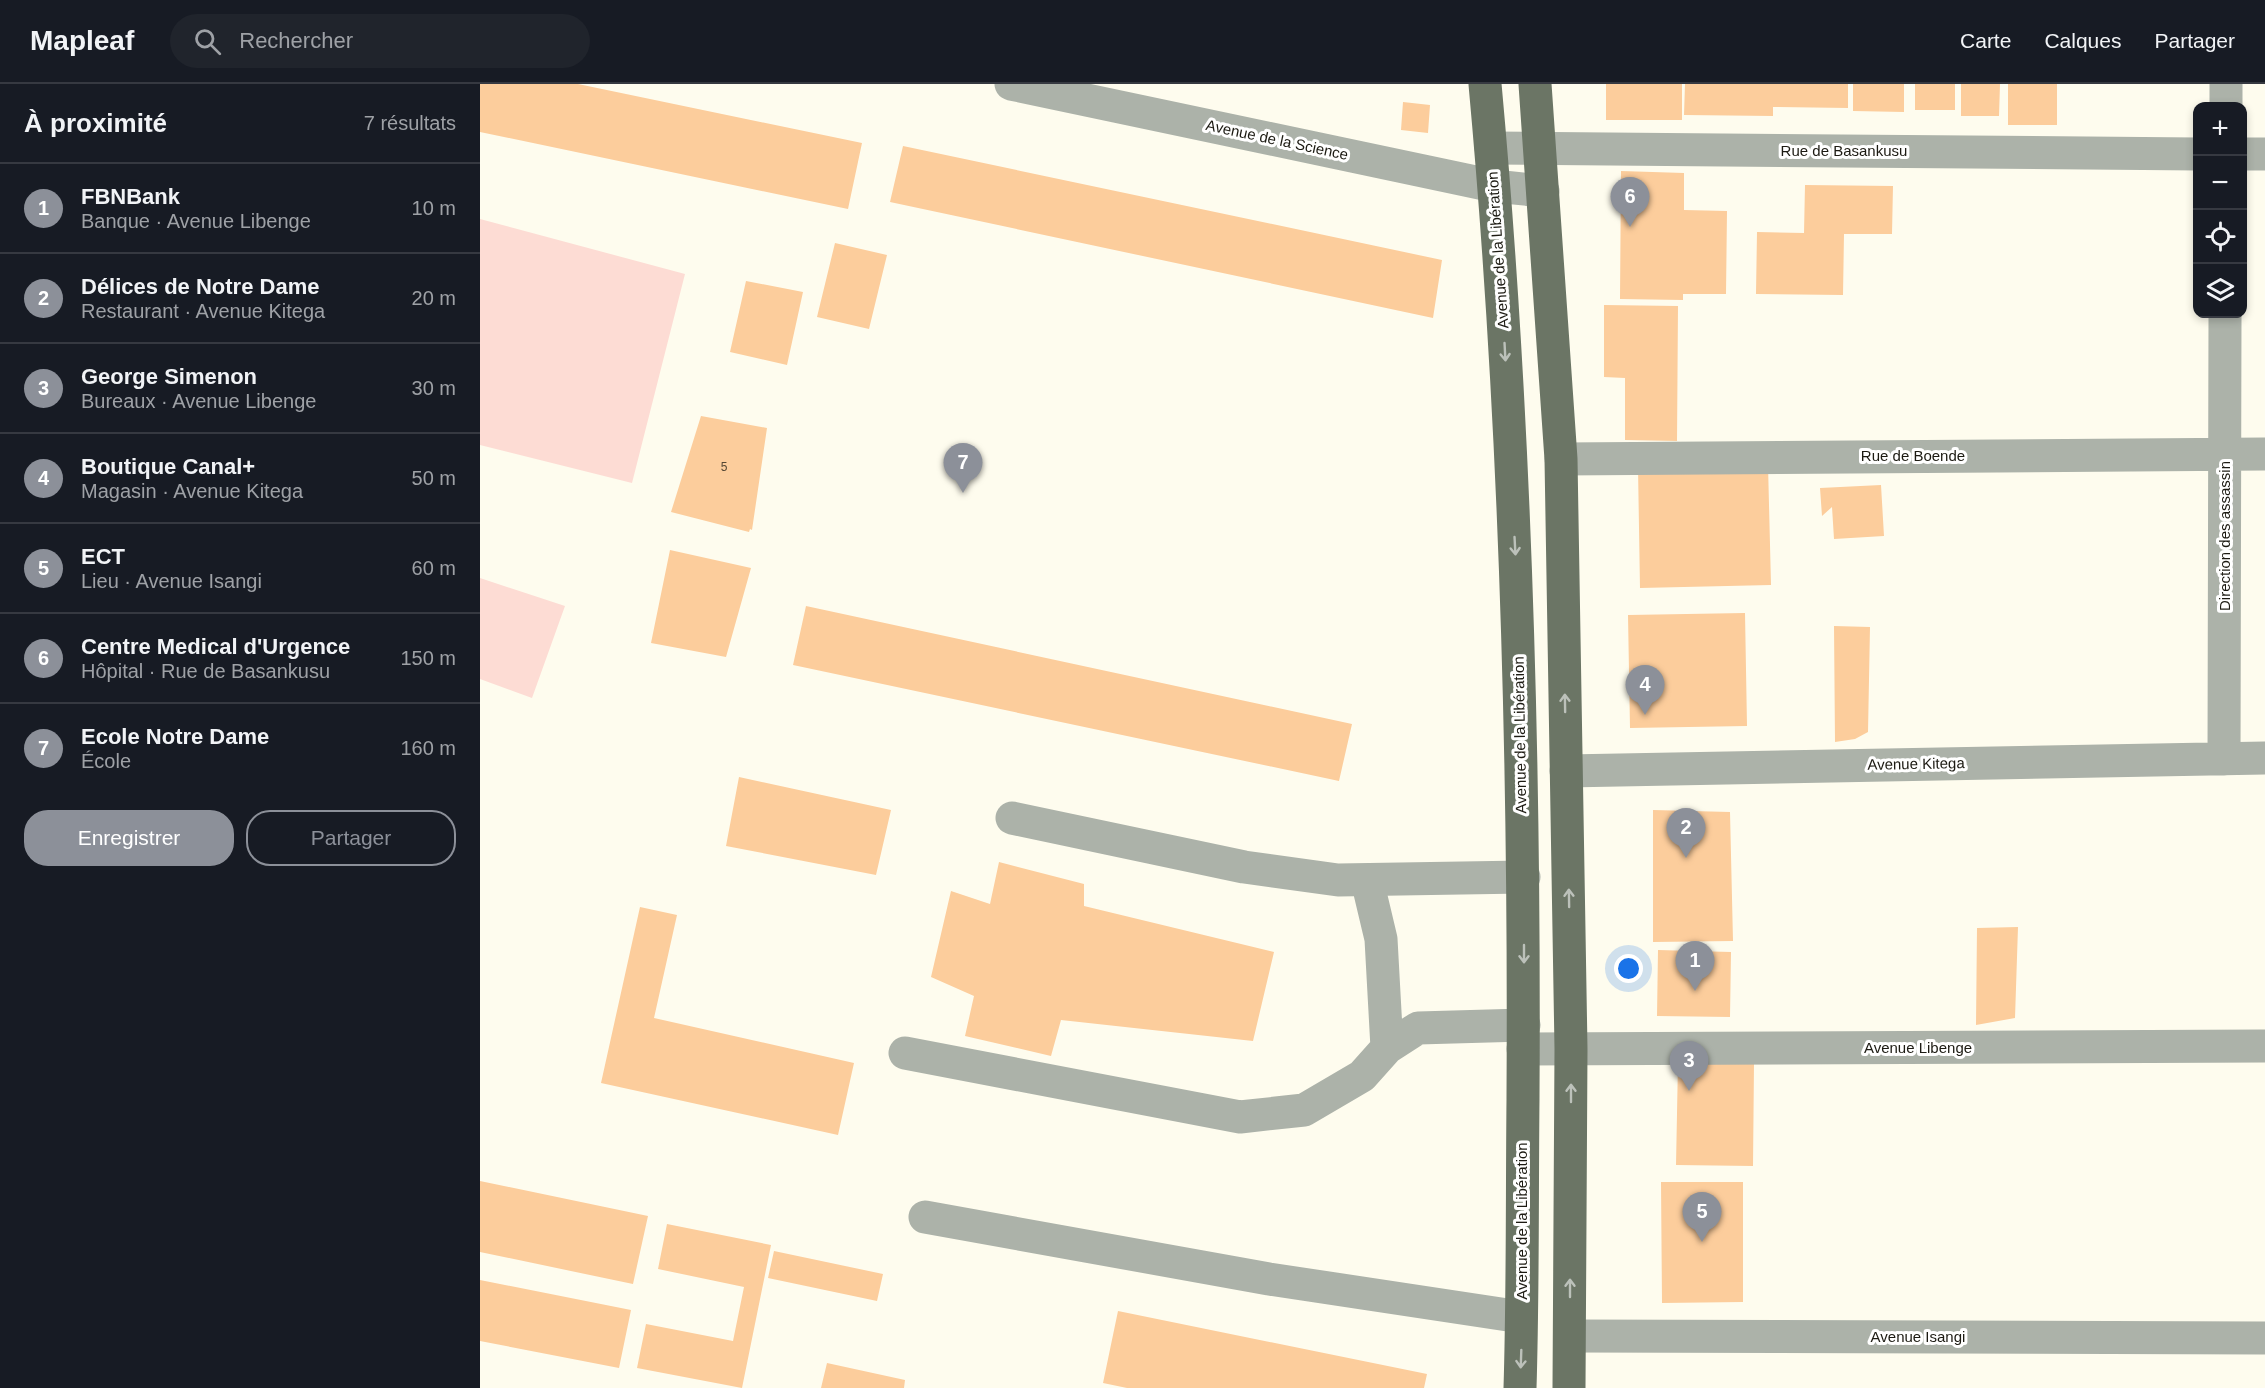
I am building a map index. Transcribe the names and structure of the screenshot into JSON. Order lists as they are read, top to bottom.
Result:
{
  "streets": {
    "main road": ["Avenue de la Libération"],
    "street": [
      "Avenue de la Science",
      "Rue de Basankusu",
      "Rue de Boende",
      "Direction des assassin",
      "Avenue Kitega",
      "Avenue Libenge",
      "Avenue Isangi"
    ]
  },
  "crossings": [
    ["Avenue de la Science", "Avenue de la Libération"],
    ["Rue de Basankusu", "Avenue de la Libération"],
    ["Avenue de la Libération", "Avenue Libenge"],
    ["Rue de Boende", "Direction des assassin"],
    ["Direction des assassin", "Avenue Kitega"]
  ],
  "house_numbers": ["5"],
  "page": {
    "header": "Mapleaf",
    "search": "Rechercher",
    "nav": ["Carte", "Calques", "Partager"],
    "heading": ["À proximité", "7 résultats"],
    "map_buttons": ["+", "−"],
    "list": [
      {
        "mark": "1",
        "name": "FBNBank",
        "note": "Banque · Avenue Libenge",
        "value": "10 m"
      },
      {
        "mark": "2",
        "name": "Délices de Notre Dame",
        "note": "Restaurant · Avenue Kitega",
        "value": "20 m"
      },
      {
        "mark": "3",
        "name": "George Simenon",
        "note": "Bureaux · Avenue Libenge",
        "value": "30 m"
      },
      {
        "mark": "4",
        "name": "Boutique Canal+",
        "note": "Magasin · Avenue Kitega",
        "value": "50 m"
      },
      {
        "mark": "5",
        "name": "ECT",
        "note": "Lieu · Avenue Isangi",
        "value": "60 m"
      },
      {
        "mark": "6",
        "name": "Centre Medical d'Urgence",
        "note": "Hôpital · Rue de Basankusu",
        "value": "150 m"
      },
      {
        "mark": "7",
        "name": "Ecole Notre Dame",
        "note": "École",
        "value": "160 m"
      }
    ],
    "pins": [
      "6",
      "7",
      "4",
      "2",
      "1",
      "3",
      "5"
    ],
    "buttons": ["Enregistrer", "Partager"]
  }
}
